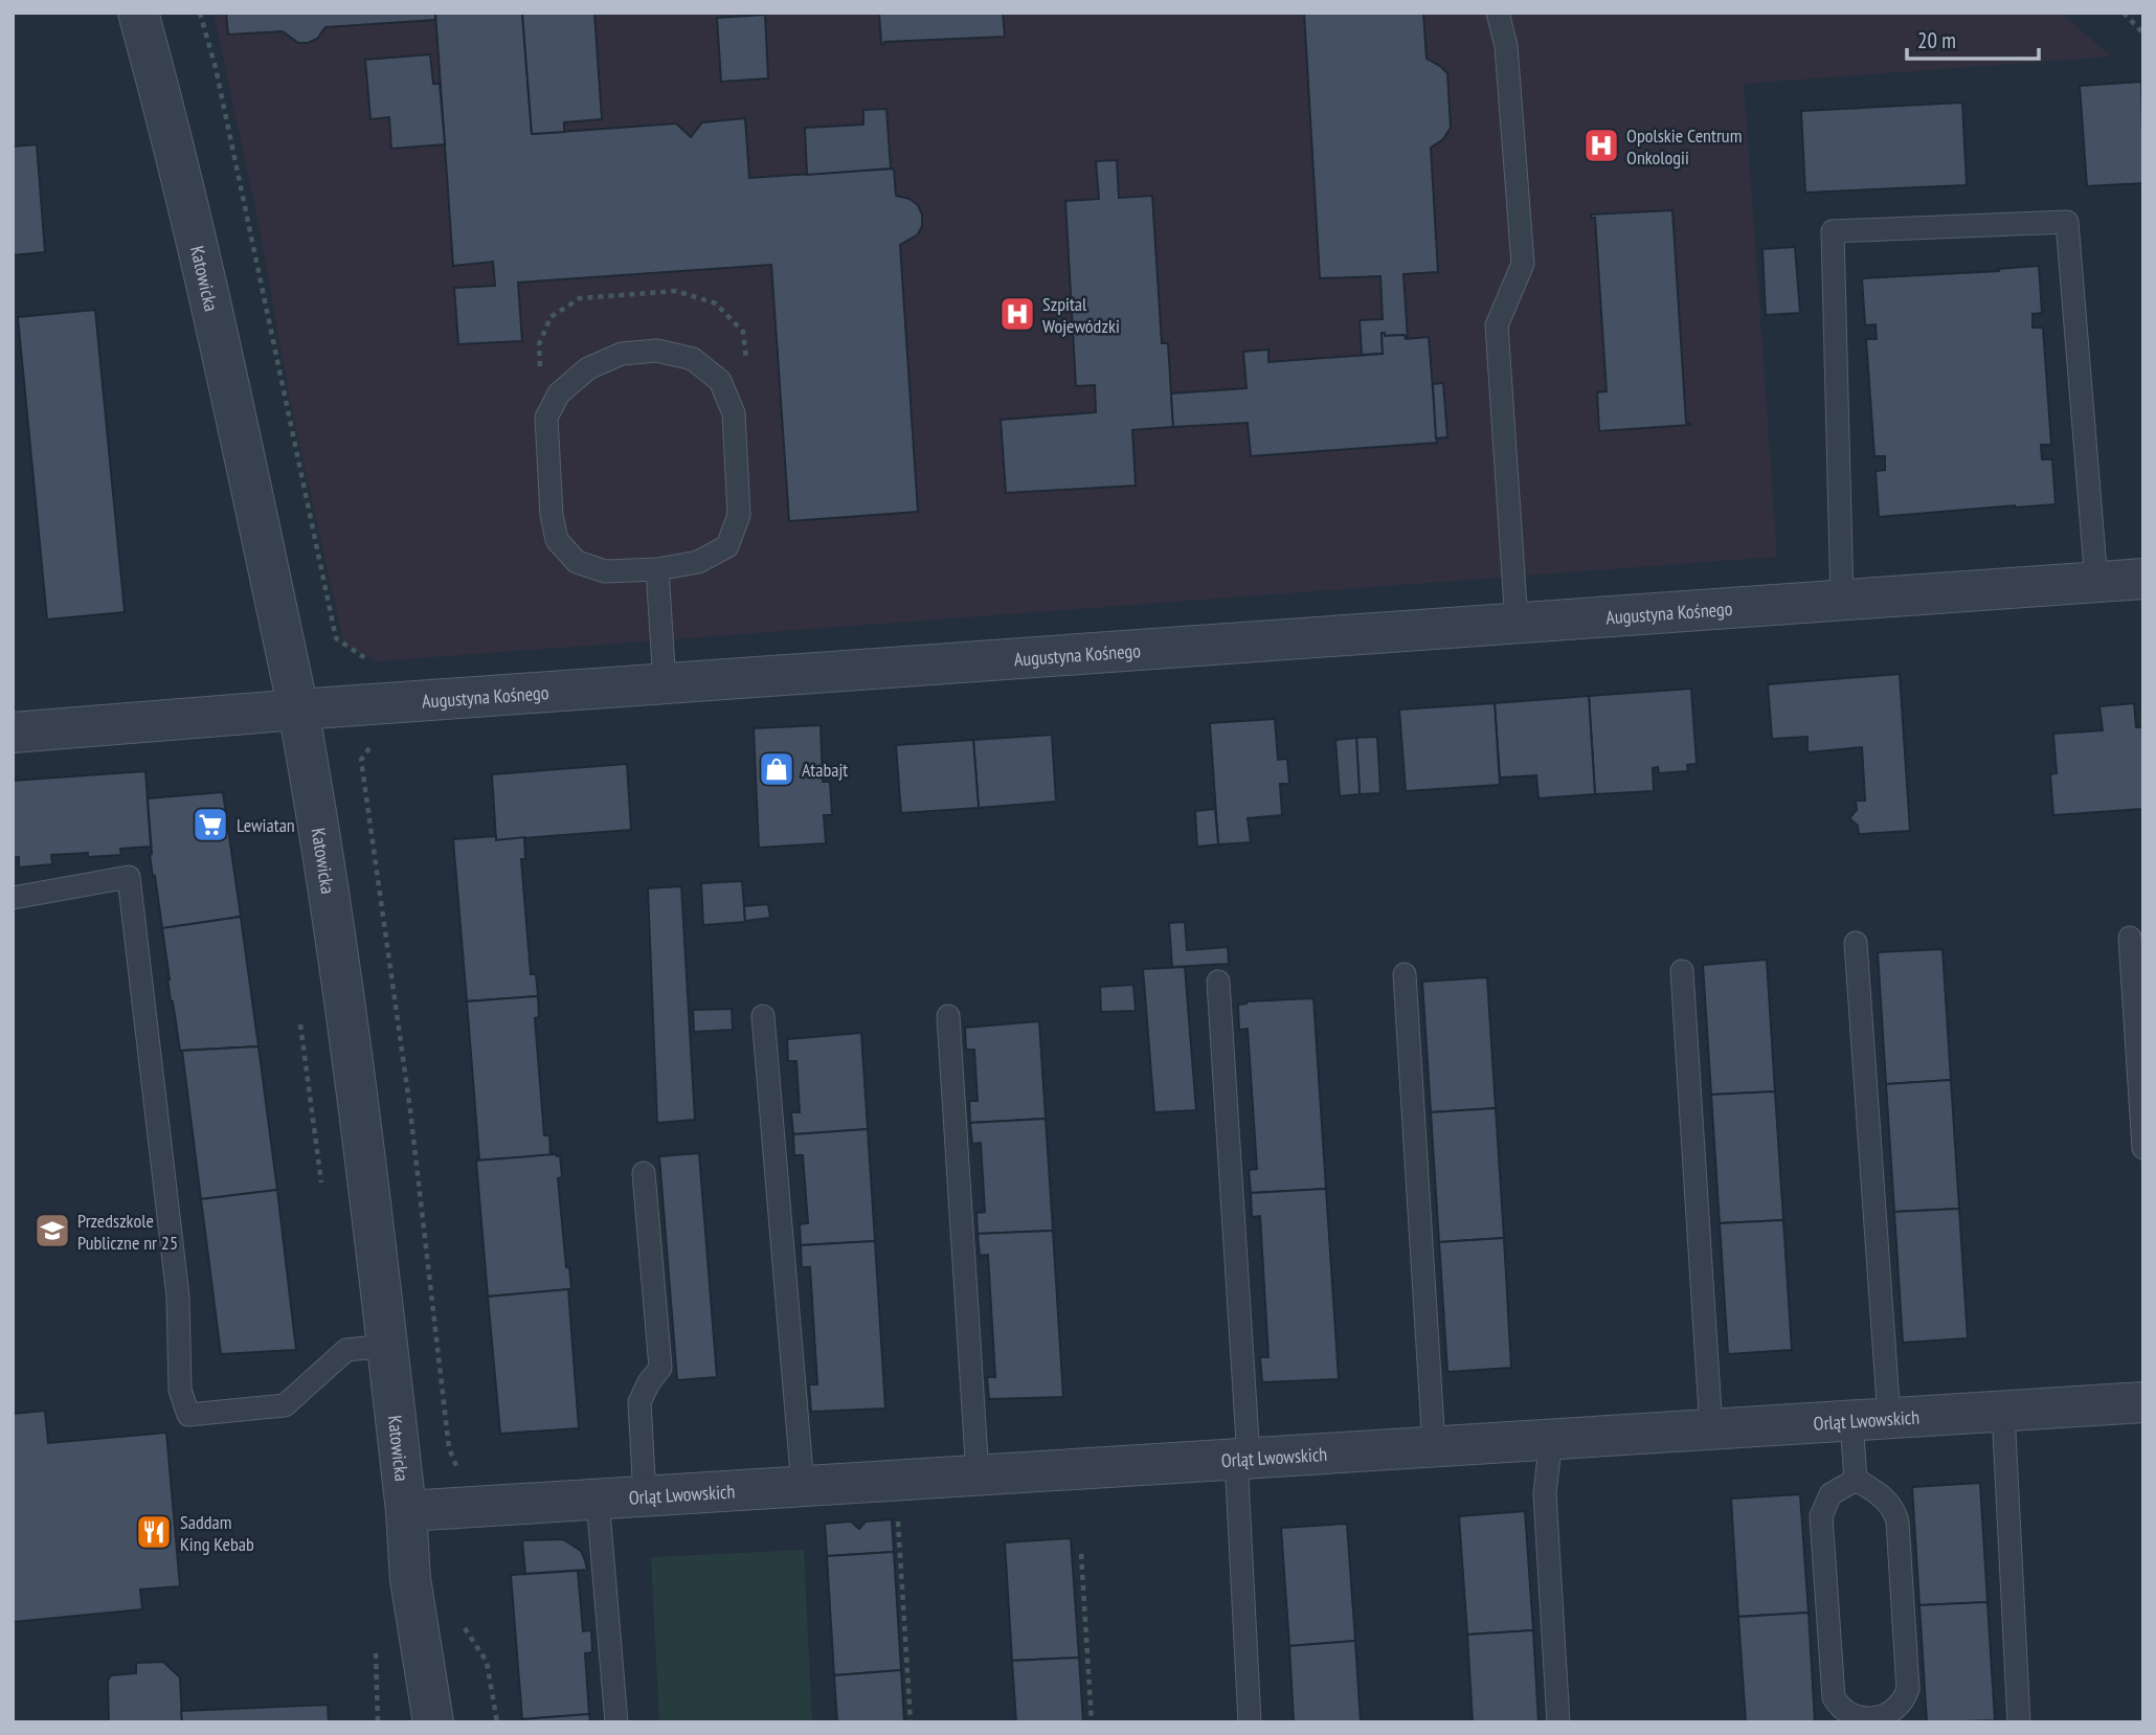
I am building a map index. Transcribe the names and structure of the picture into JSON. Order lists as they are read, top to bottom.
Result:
{
  "streets": {
    "street": ["Katowicka", "Augustyna Kośnego", "Orląt Lwowskich"]
  },
  "crossings": [
    ["Katowicka", "Augustyna Kośnego"],
    ["Katowicka", "Orląt Lwowskich"]
  ],
  "places": {
    "hospital": ["Opolskie Centrum Onkologii", "Szpital Wojewódzki"],
    "shop": ["Atabajt"],
    "supermarket": ["Lewiatan"],
    "school or university": ["Przedszkole Publiczne nr 25"],
    "restaurant": ["Saddam King Kebab"]
  },
  "scale_bar": "20 m"
}
